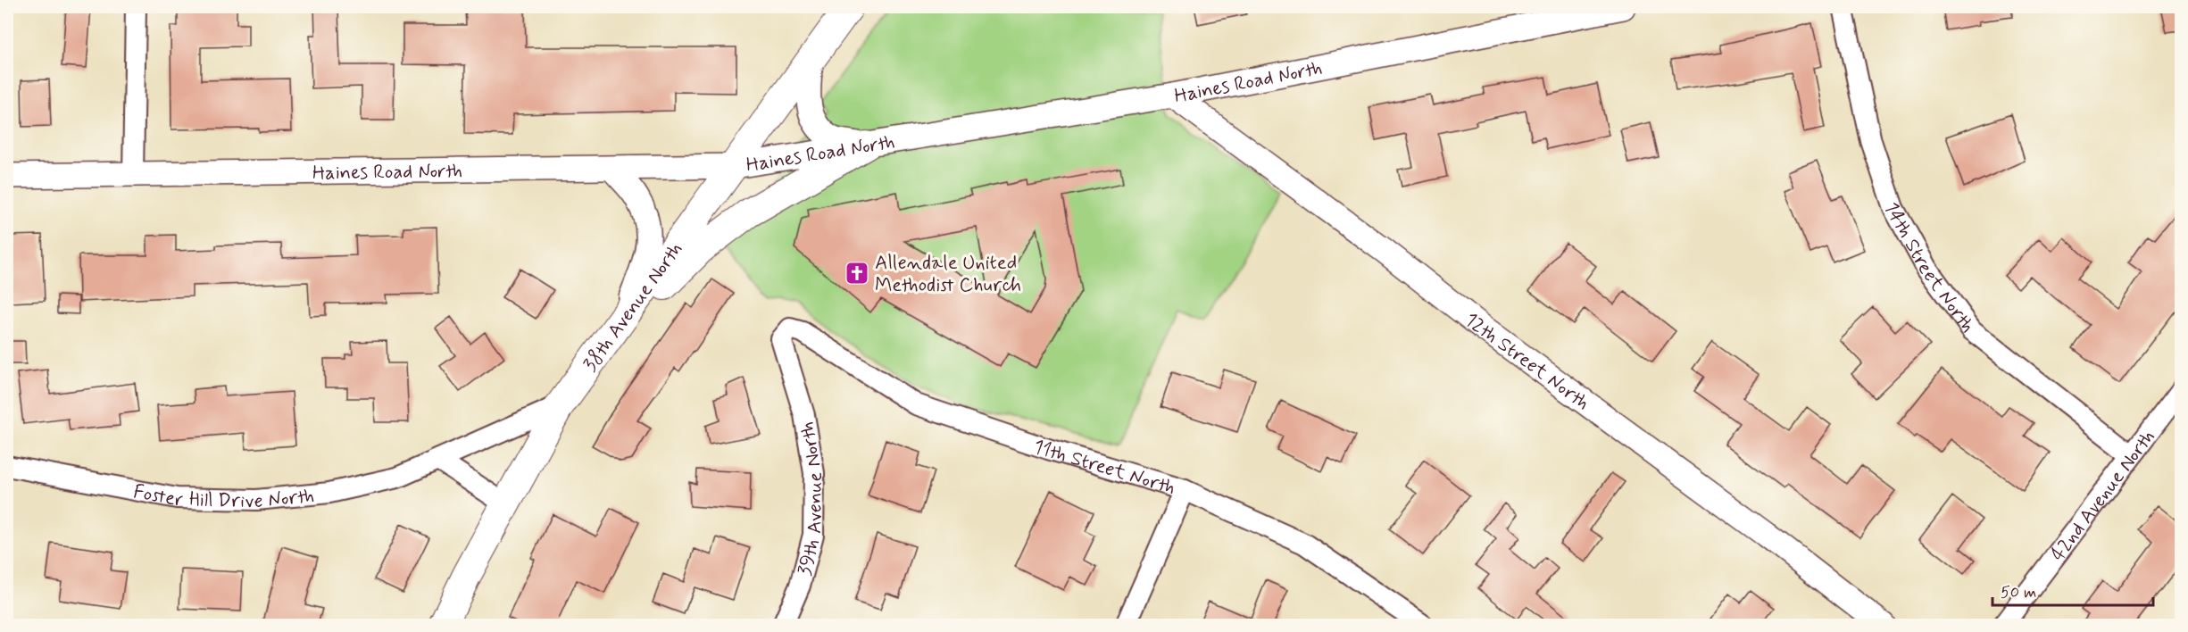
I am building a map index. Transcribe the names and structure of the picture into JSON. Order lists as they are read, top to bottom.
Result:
{
  "streets": {
    "main road": ["38th Avenue North"],
    "street": [
      "Haines Road North",
      "14th Street North",
      "12th Street North",
      "11th Street North",
      "Foster Hill Drive North",
      "42nd Avenue North",
      "39th Avenue North"
    ]
  },
  "crossings": [
    ["Haines Road North", "38th Avenue North"],
    ["Haines Road North", "12th Street North"],
    ["14th Street North", "42nd Avenue North"],
    ["38th Avenue North", "Foster Hill Drive North"],
    ["11th Street North", "39th Avenue North"]
  ],
  "places": {
    "church": ["Allendale United Methodist Church"]
  },
  "scale_bar": "50 m"
}
